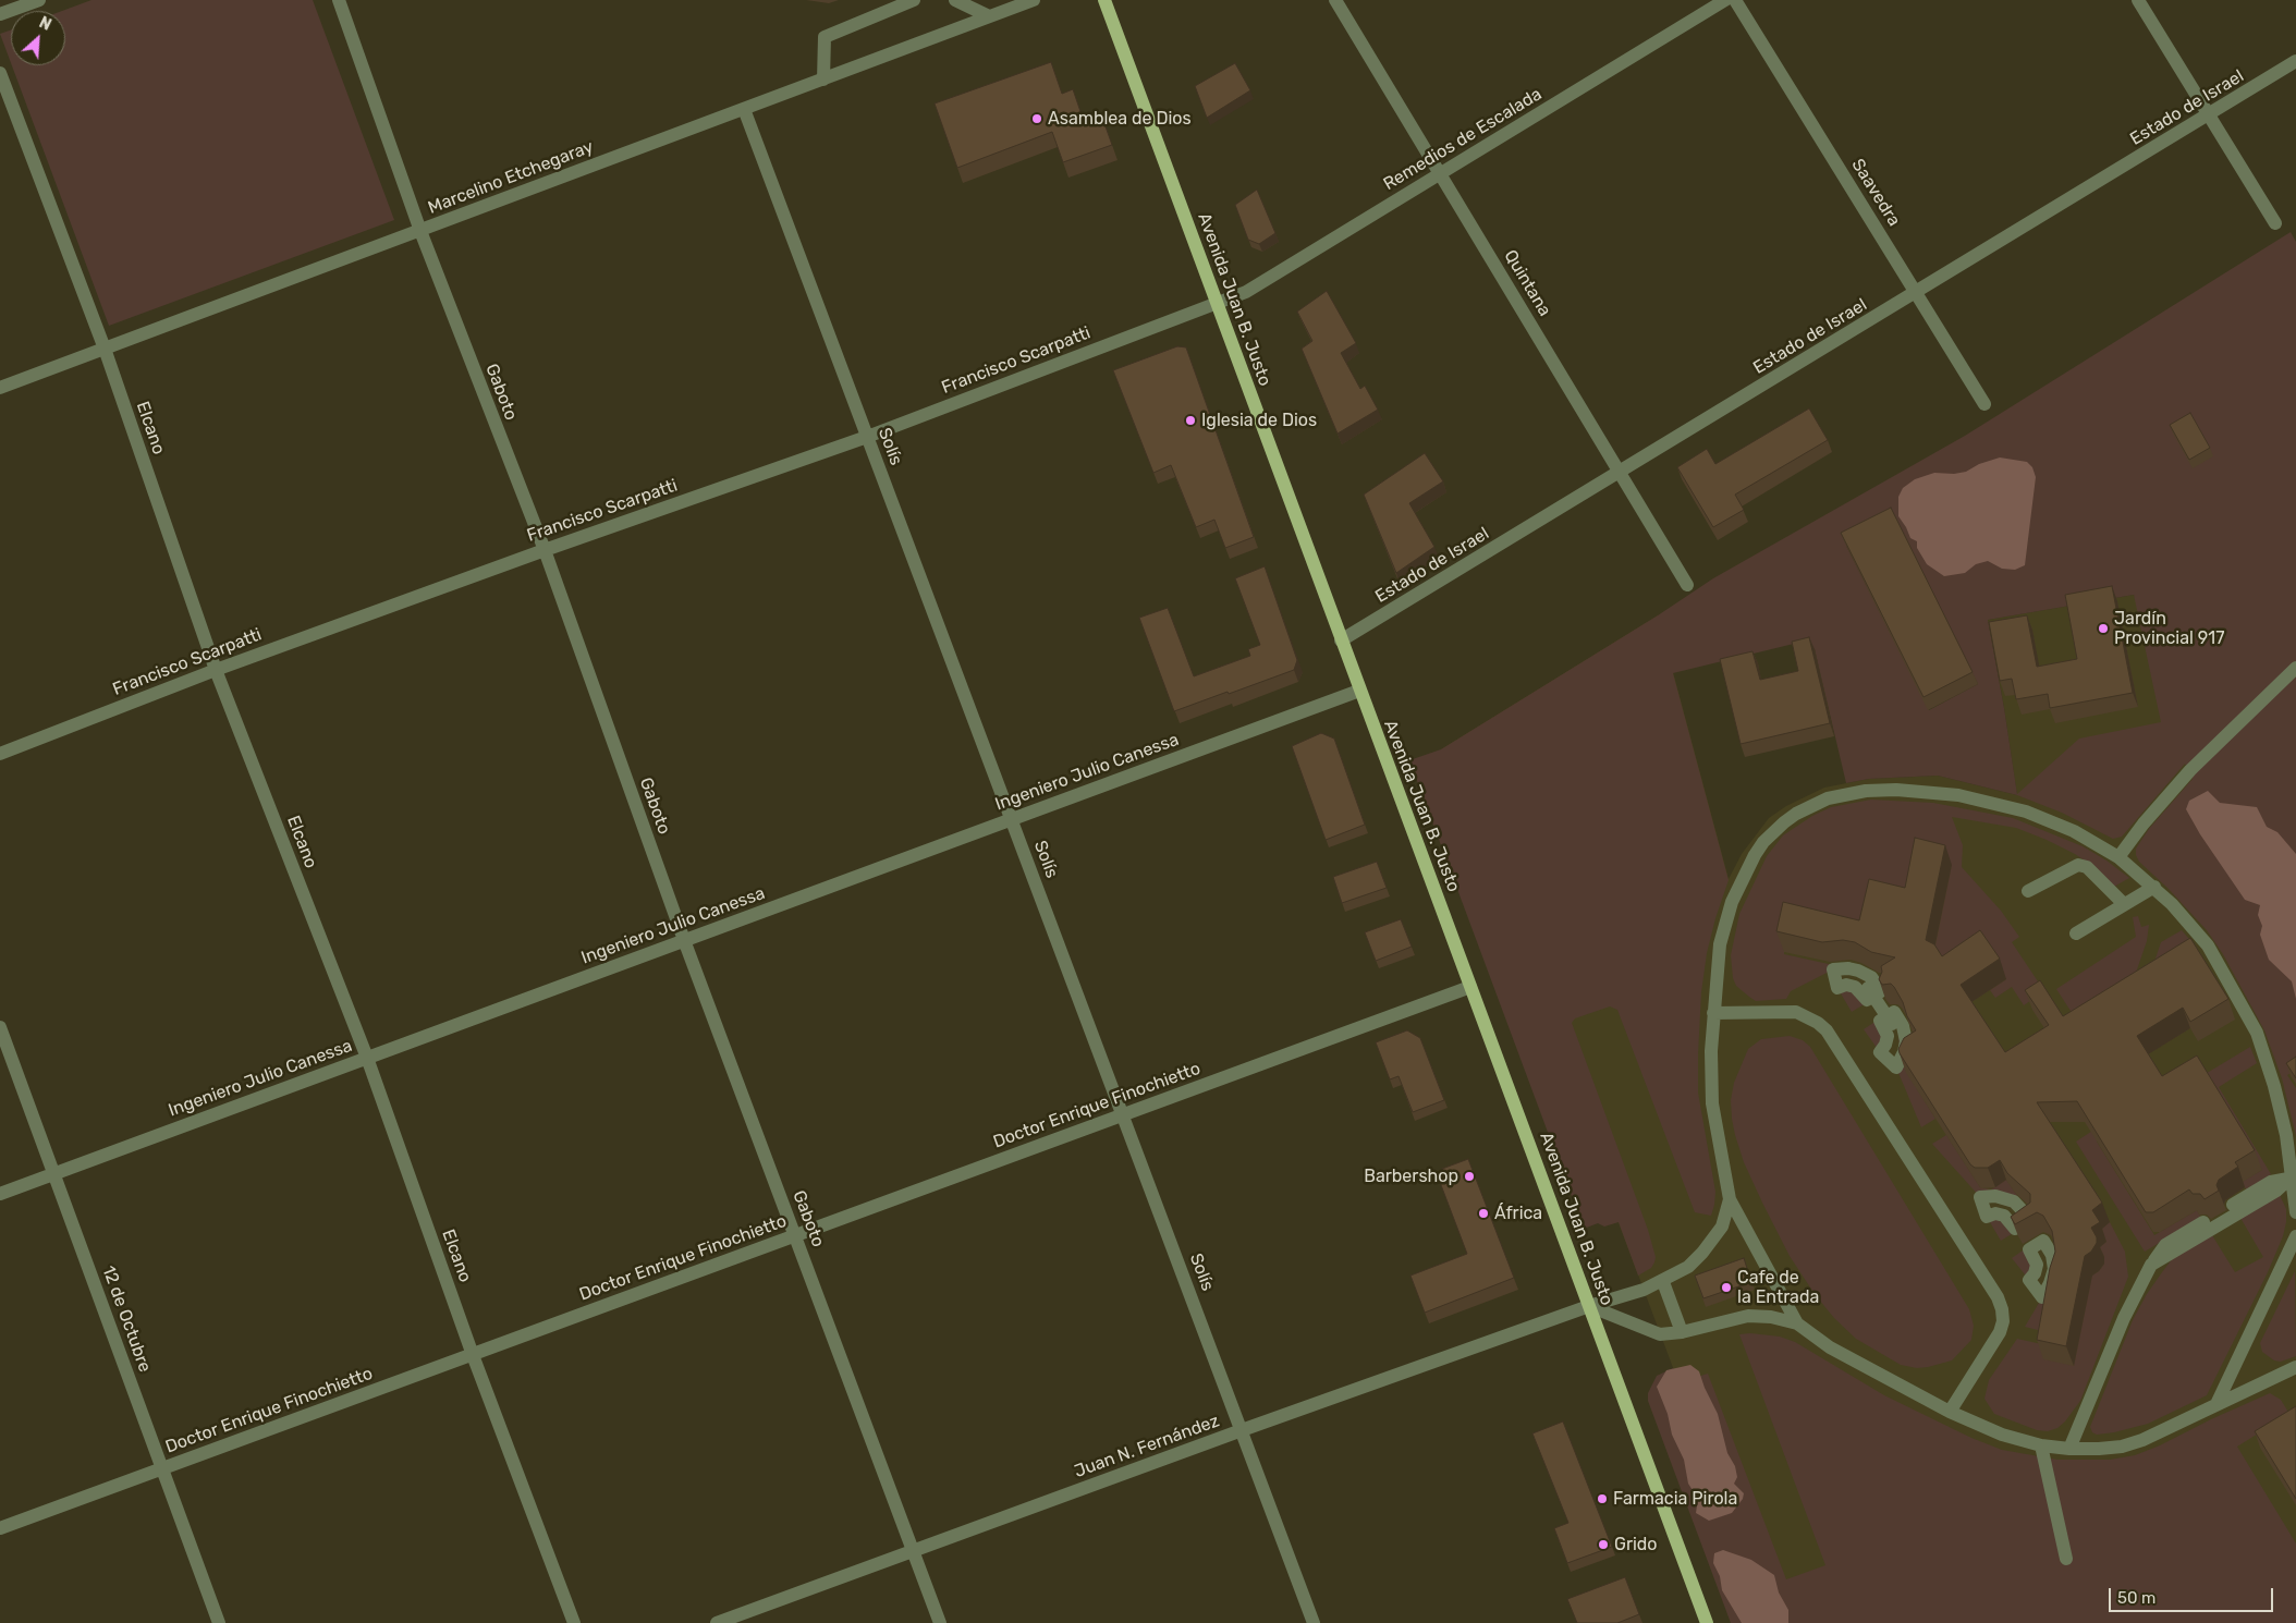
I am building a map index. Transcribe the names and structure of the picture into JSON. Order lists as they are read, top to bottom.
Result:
{
  "streets": {
    "main road": ["Avenida Juan B. Justo"],
    "street": [
      "Estado de Israel",
      "Remedios de Escalada",
      "Marcelino Etchegaray",
      "Saavedra",
      "Quintana",
      "Francisco Scarpatti",
      "Gaboto",
      "Elcano",
      "Solís",
      "Ingeniero Julio Canessa",
      "Doctor Enrique Finochietto",
      "12 de Octubre",
      "Juan N. Fernández"
    ]
  },
  "crossings": [
    ["Estado de Israel", "Saavedra"],
    ["Estado de Israel", "Quintana"],
    ["Estado de Israel", "Avenida Juan B. Justo"],
    ["Remedios de Escalada", "Quintana"],
    ["Remedios de Escalada", "Avenida Juan B. Justo"],
    ["Remedios de Escalada", "Francisco Scarpatti"],
    ["Marcelino Etchegaray", "Gaboto"],
    ["Marcelino Etchegaray", "Elcano"],
    ["Marcelino Etchegaray", "Solís"],
    ["Avenida Juan B. Justo", "Francisco Scarpatti"],
    ["Avenida Juan B. Justo", "Ingeniero Julio Canessa"],
    ["Avenida Juan B. Justo", "Doctor Enrique Finochietto"],
    ["Avenida Juan B. Justo", "Juan N. Fernández"],
    ["Francisco Scarpatti", "Gaboto"],
    ["Francisco Scarpatti", "Elcano"],
    ["Francisco Scarpatti", "Solís"],
    ["Gaboto", "Ingeniero Julio Canessa"],
    ["Gaboto", "Doctor Enrique Finochietto"],
    ["Gaboto", "Juan N. Fernández"],
    ["Elcano", "Ingeniero Julio Canessa"],
    ["Elcano", "Doctor Enrique Finochietto"],
    ["Solís", "Ingeniero Julio Canessa"],
    ["Solís", "Doctor Enrique Finochietto"],
    ["Solís", "Juan N. Fernández"],
    ["Ingeniero Julio Canessa", "12 de Octubre"],
    ["Doctor Enrique Finochietto", "12 de Octubre"]
  ],
  "places": [
    "Asamblea de Dios",
    "Iglesia de Dios",
    "Jardín Provincial 917",
    "Barbershop",
    "África",
    "Cafe de la Entrada",
    "Farmacia Pirola",
    "Grido"
  ],
  "scale_bar": "50 m",
  "north": "top right"
}
